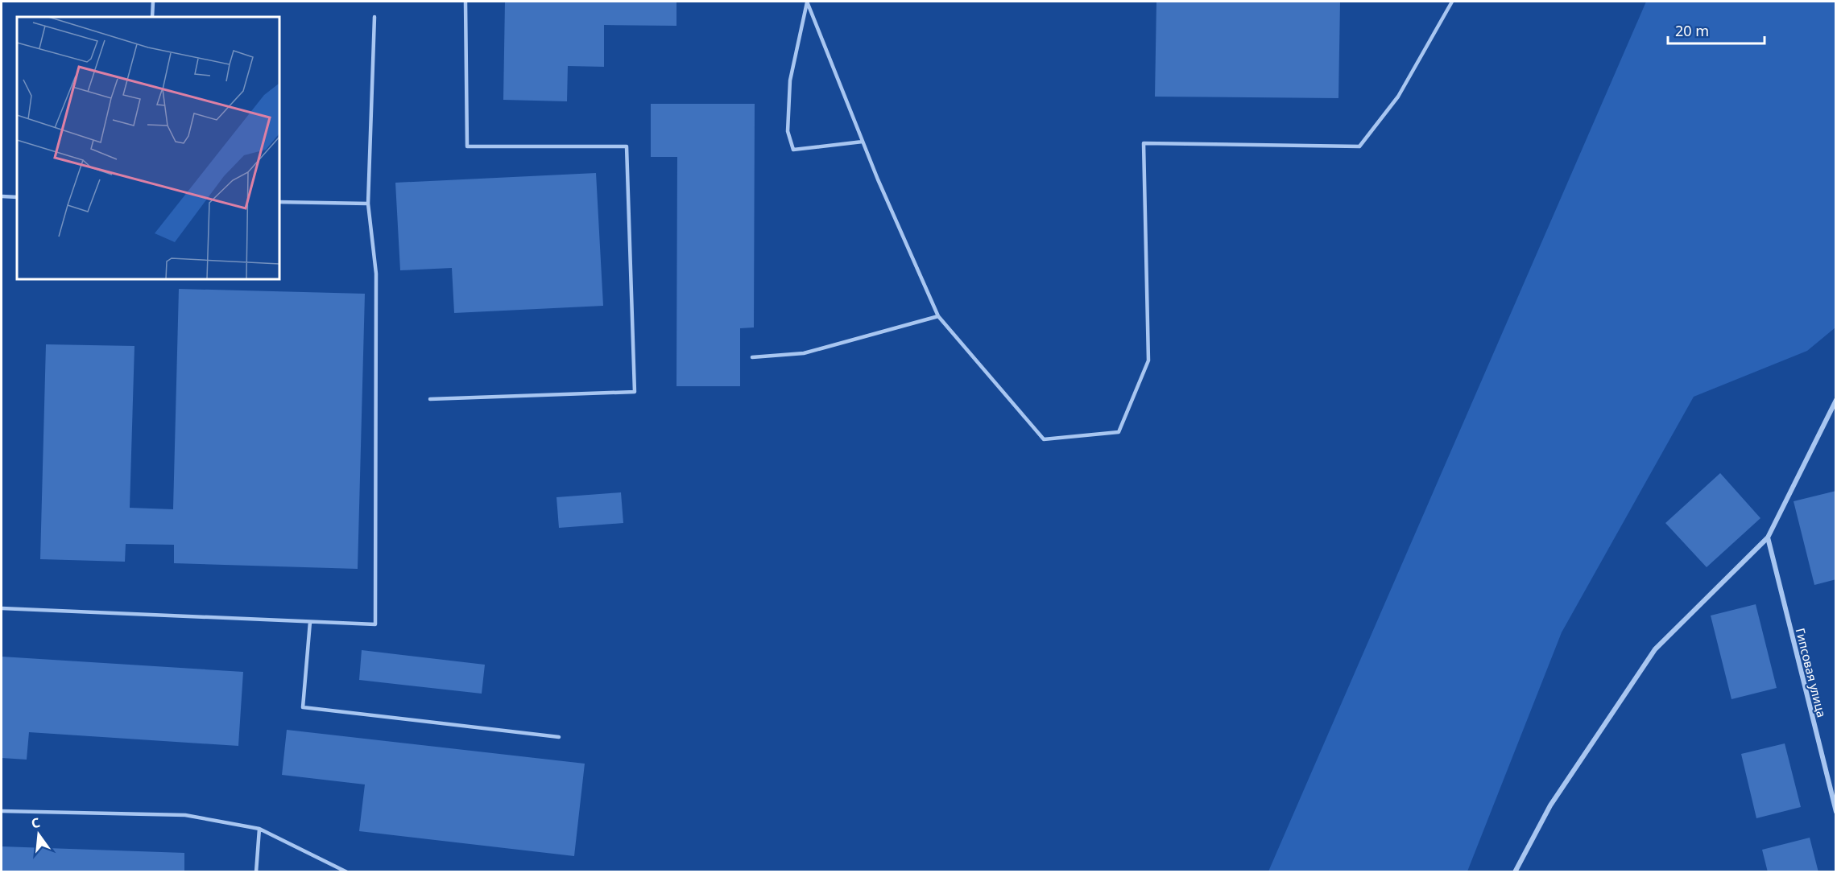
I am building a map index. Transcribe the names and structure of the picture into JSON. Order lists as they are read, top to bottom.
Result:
{
  "streets": {
    "street": ["Гипсовая улица"]
  },
  "scale_bar": "20 m",
  "north": "top"
}
